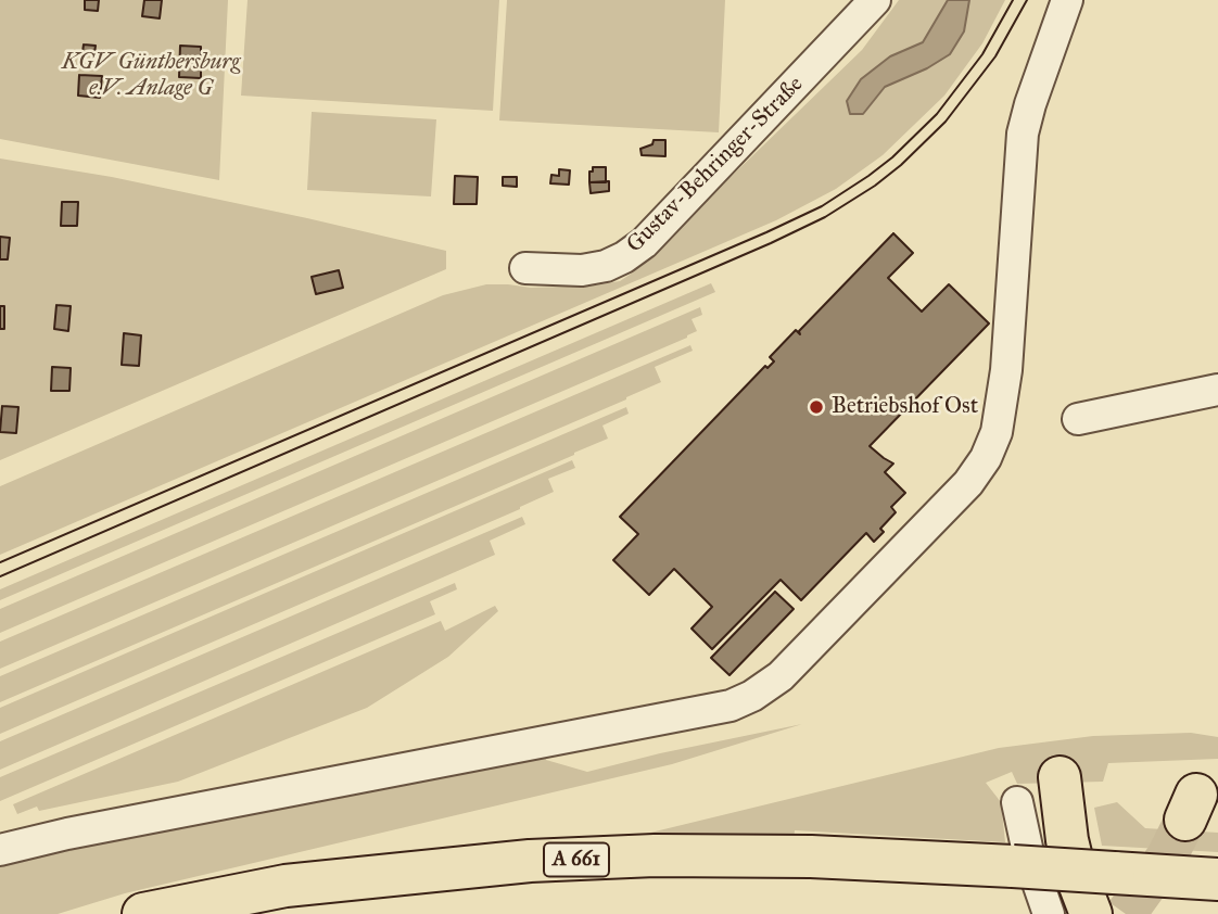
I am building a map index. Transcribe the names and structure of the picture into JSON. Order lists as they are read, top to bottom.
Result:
{
  "streets": {
    "highway": ["A 661"],
    "street": ["Gustav-Behringer-Straße"]
  },
  "parks": ["KGV Günthersburg e.V. Anlage G"],
  "places": ["Betriebshof Ost"]
}
